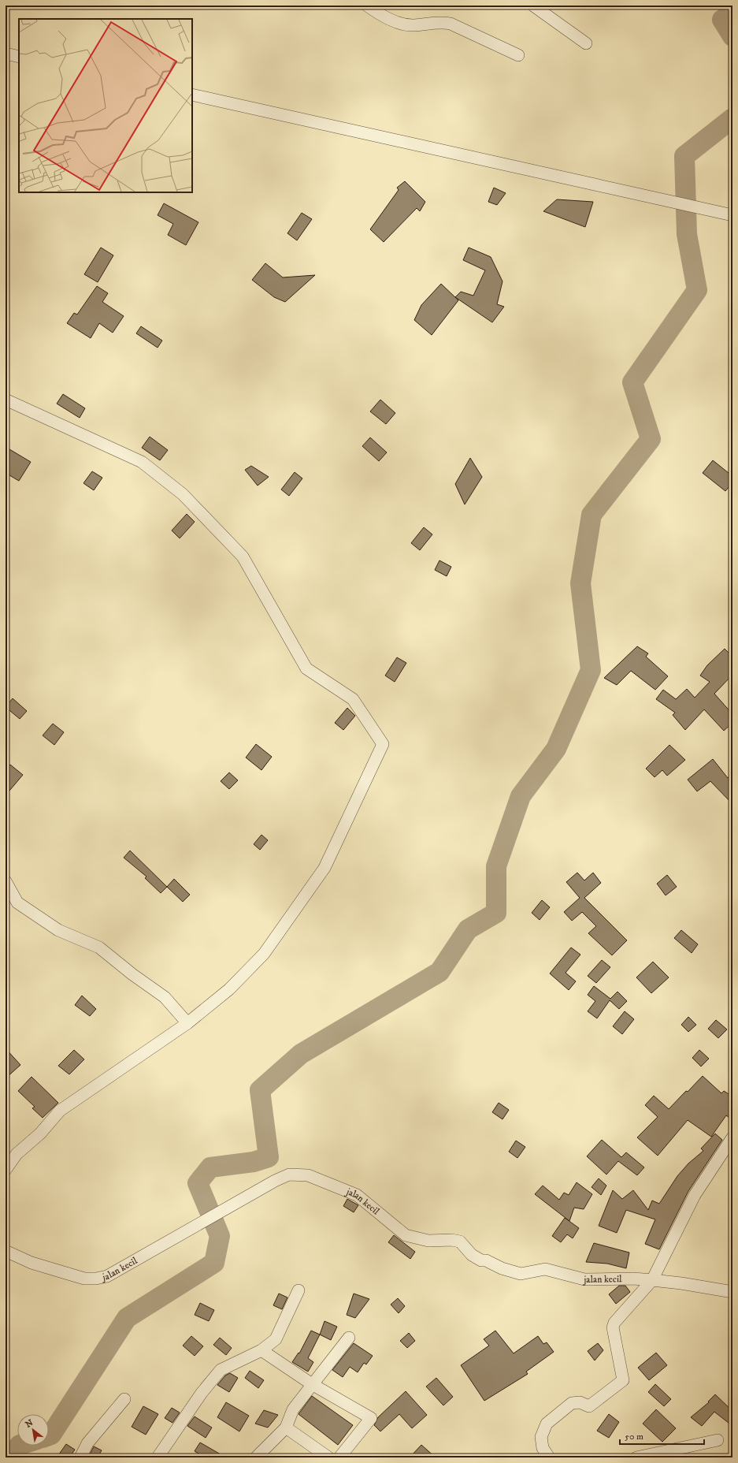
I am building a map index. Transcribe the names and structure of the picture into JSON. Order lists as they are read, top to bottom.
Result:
{
  "streets": {
    "street": ["jalan kecil"]
  },
  "scale_bar": "50 m",
  "north": "top left"
}
